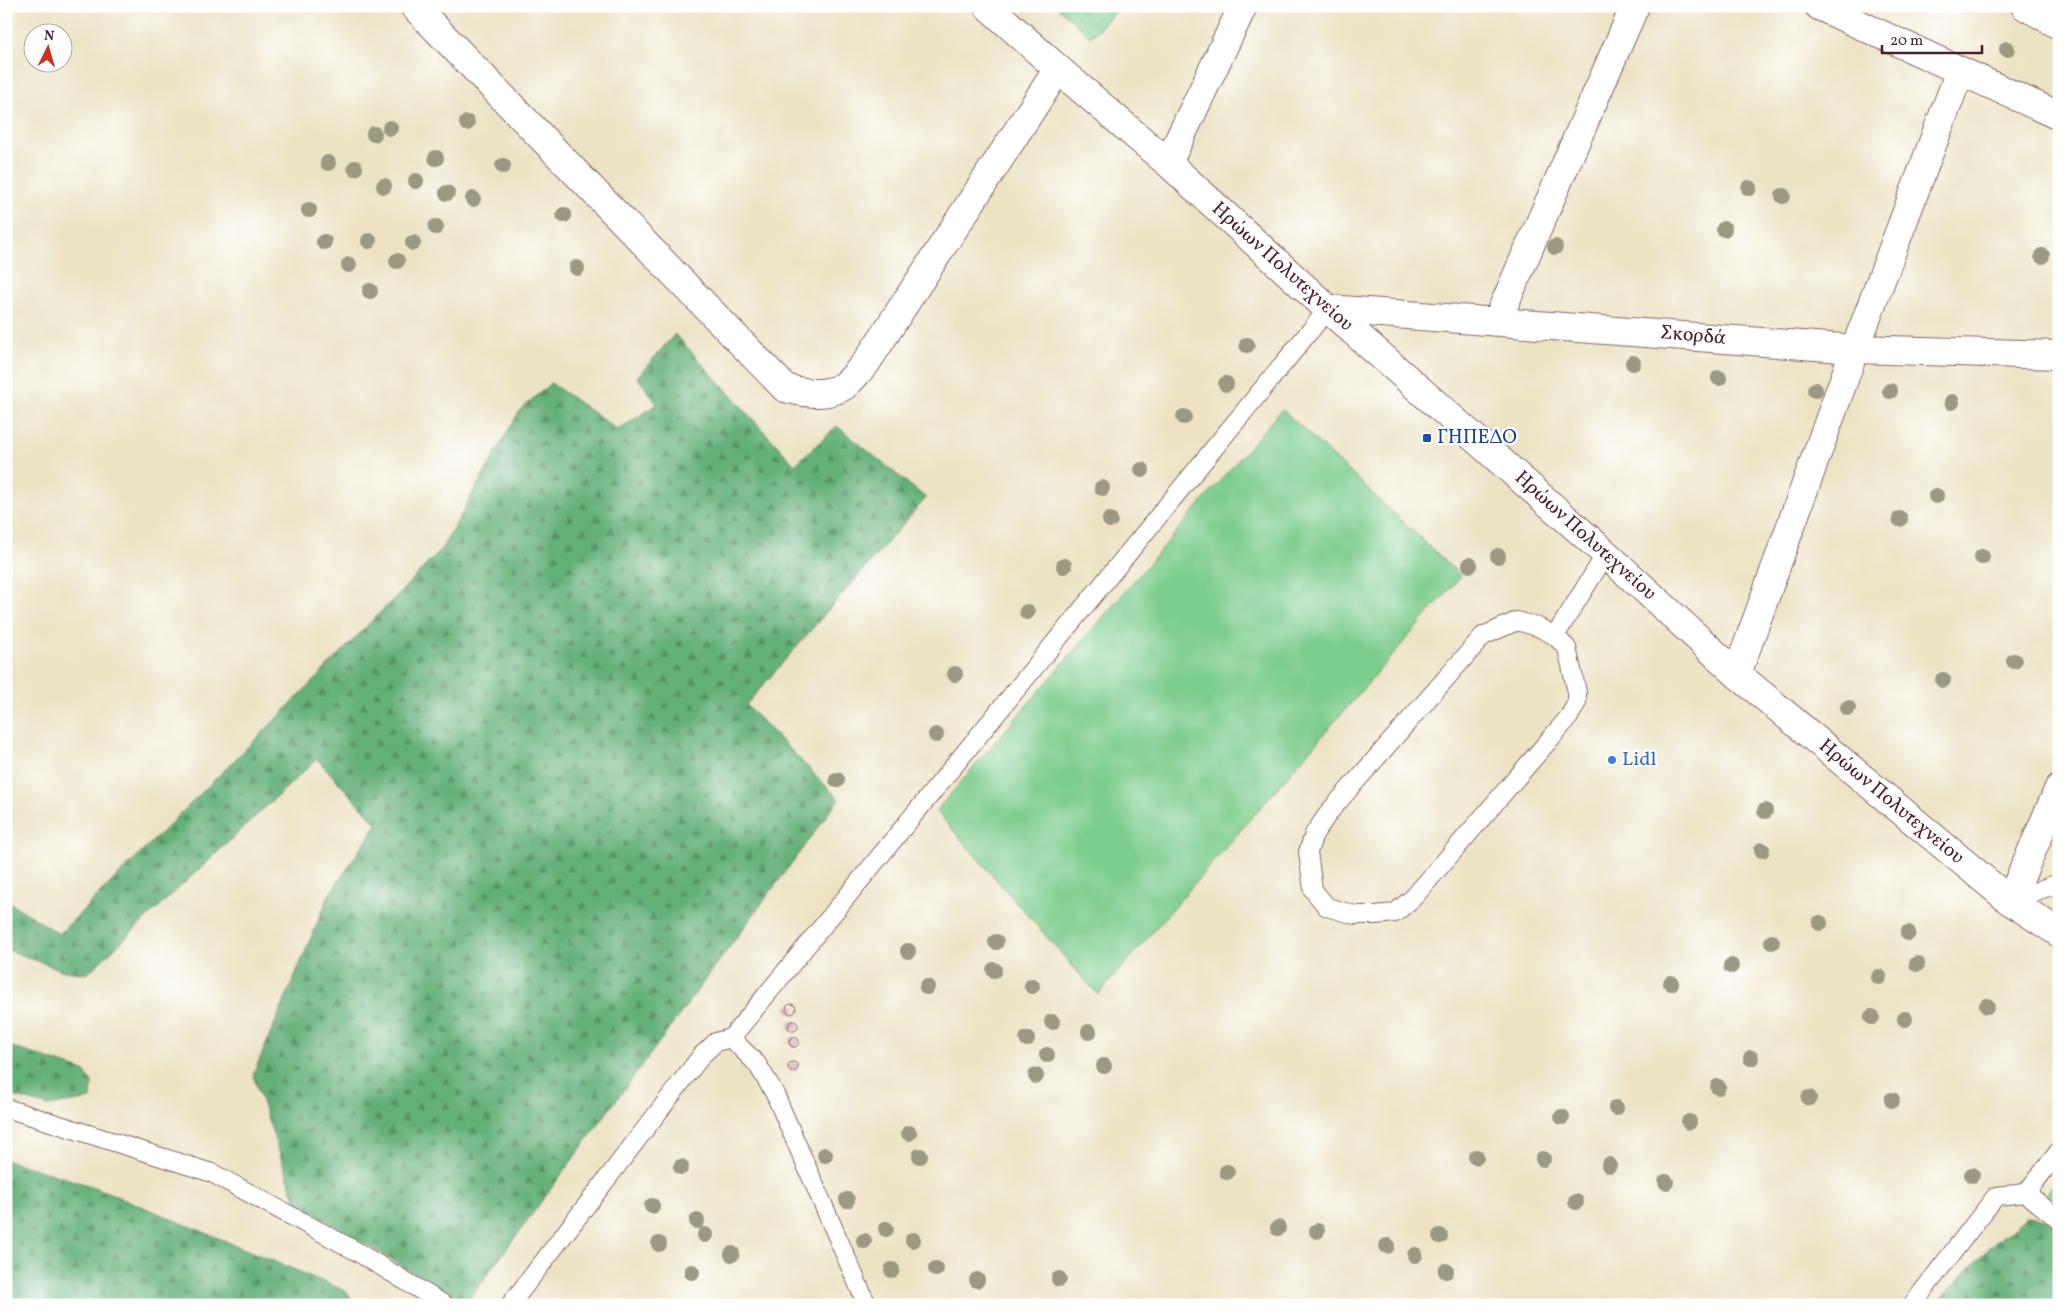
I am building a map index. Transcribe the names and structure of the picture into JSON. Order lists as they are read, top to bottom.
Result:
{
  "streets": {
    "street": ["Ηρώων Πολυτεχνείου", "Σκορδά"]
  },
  "crossings": [
    ["Ηρώων Πολυτεχνείου", "Σκορδά"]
  ],
  "places": {
    "transit": ["ΓΗΠΕΔΟ"],
    "other": ["Lidl"]
  },
  "scale_bar": "20 m",
  "north": "top"
}
